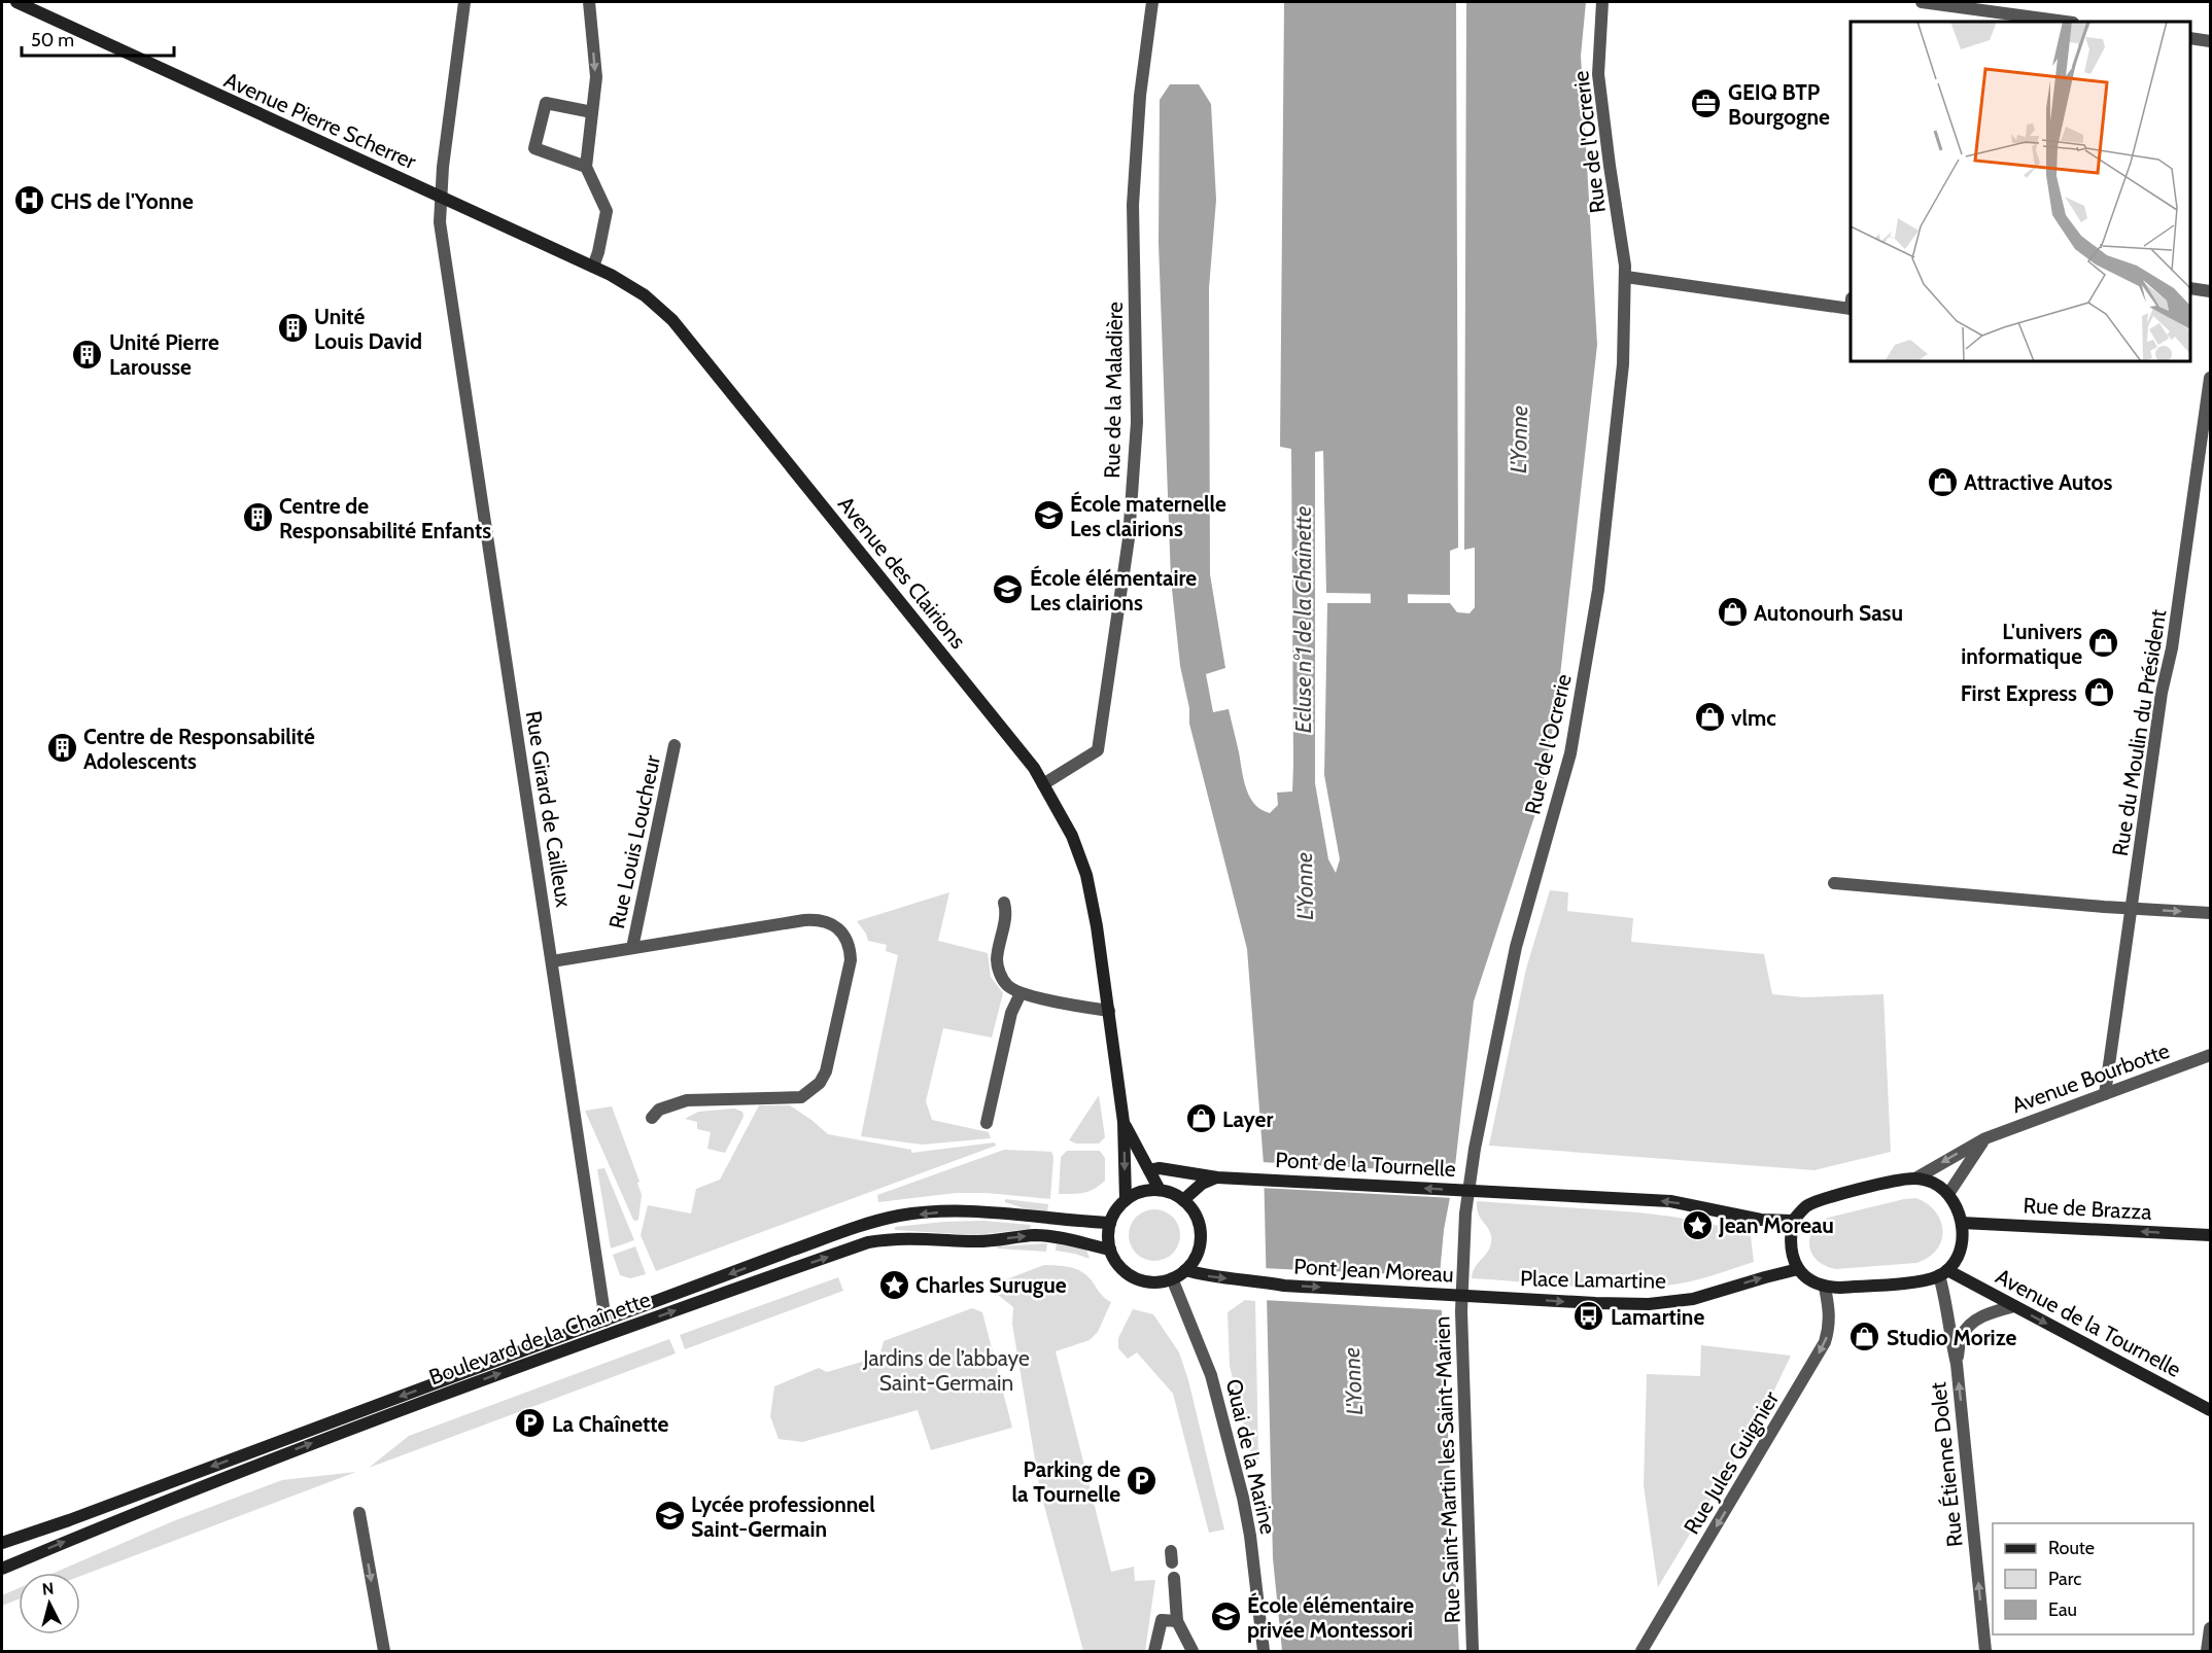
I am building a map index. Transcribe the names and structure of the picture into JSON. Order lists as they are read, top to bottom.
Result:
{
  "streets": {
    "main road": [
      "Avenue Pierre Scherrer",
      "Avenue des Clairions",
      "Pont de la Tournelle",
      "Rue de Brazza",
      "Pont Jean Moreau",
      "Place Lamartine",
      "Avenue de la Tournelle",
      "Boulevard de la Chaînette"
    ],
    "street": [
      "Rue de l'Ocrerie",
      "Rue de la Maladière",
      "Rue du Moulin du Président",
      "Rue Girard de Cailleux",
      "Rue Louis Loucheur",
      "Avenue Bourbotte",
      "Quai de la Marine",
      "Rue Jules Guignier",
      "Rue Étienne Dolet",
      "Rue Saint-Martin les Saint-Marien"
    ]
  },
  "crossings": [
    ["Avenue Pierre Scherrer", "Avenue des Clairions"],
    ["Avenue Pierre Scherrer", "Rue Girard de Cailleux"],
    ["Rue de l'Ocrerie", "Rue Saint-Martin les Saint-Marien"],
    ["Rue de la Maladière", "Avenue des Clairions"],
    ["Avenue des Clairions", "Rue Girard de Cailleux"],
    ["Avenue des Clairions", "Pont de la Tournelle"],
    ["Avenue des Clairions", "Pont Jean Moreau"],
    ["Avenue des Clairions", "Boulevard de la Chaînette"],
    ["Avenue des Clairions", "Quai de la Marine"],
    ["Rue du Moulin du Président", "Avenue Bourbotte"],
    ["Rue Girard de Cailleux", "Rue Louis Loucheur"],
    ["Avenue Bourbotte", "Pont de la Tournelle"],
    ["Avenue Bourbotte", "Rue de Brazza"],
    ["Avenue Bourbotte", "Place Lamartine"],
    ["Avenue Bourbotte", "Avenue de la Tournelle"],
    ["Avenue Bourbotte", "Rue Jules Guignier"],
    ["Avenue Bourbotte", "Rue Étienne Dolet"],
    ["Pont de la Tournelle", "Rue de Brazza"],
    ["Pont de la Tournelle", "Place Lamartine"],
    ["Pont de la Tournelle", "Avenue de la Tournelle"],
    ["Pont de la Tournelle", "Rue Jules Guignier"],
    ["Pont de la Tournelle", "Rue Étienne Dolet"],
    ["Rue de Brazza", "Place Lamartine"],
    ["Rue de Brazza", "Avenue de la Tournelle"],
    ["Rue de Brazza", "Rue Jules Guignier"],
    ["Rue de Brazza", "Rue Étienne Dolet"],
    ["Pont Jean Moreau", "Place Lamartine"],
    ["Pont Jean Moreau", "Boulevard de la Chaînette"],
    ["Pont Jean Moreau", "Quai de la Marine"],
    ["Place Lamartine", "Avenue de la Tournelle"],
    ["Place Lamartine", "Rue Jules Guignier"],
    ["Place Lamartine", "Rue Étienne Dolet"],
    ["Avenue de la Tournelle", "Rue Jules Guignier"],
    ["Avenue de la Tournelle", "Rue Étienne Dolet"],
    ["Boulevard de la Chaînette", "Quai de la Marine"],
    ["Rue Jules Guignier", "Rue Étienne Dolet"]
  ],
  "one_way": [
    "Pont de la Tournelle",
    "Rue de Brazza",
    "Pont Jean Moreau",
    "Place Lamartine",
    "Avenue de la Tournelle",
    "Rue Jules Guignier",
    "Rue Étienne Dolet"
  ],
  "water": ["L'Yonne", "Ecluse n°1 de la Chaînette"],
  "parks": ["Jardins de l’abbaye Saint-Germain"],
  "places": {
    "office": ["GEIQ BTP Bourgogne"],
    "hospital": ["CHS de l'Yonne"],
    "building": [
      "Unité Louis David",
      "Unité Pierre Larousse",
      "Centre de Responsabilité Enfants",
      "Centre de Responsabilité Adolescents"
    ],
    "shop": [
      "Attractive Autos",
      "Autonourh Sasu",
      "L'univers informatique",
      "First Express",
      "vlmc",
      "Layer",
      "Studio Morize"
    ],
    "school or university": [
      "École maternelle Les clairions",
      "École élémentaire Les clairions",
      "Lycée professionnel Saint-Germain",
      "École élémentaire privée Montessori"
    ],
    "place": ["Jean Moreau", "Charles Surugue"],
    "bus stop": ["Lamartine"],
    "parking": ["La Chaînette", "Parking de la Tournelle"]
  },
  "legend": ["Route", "Parc", "Eau"],
  "scale_bar": "50 m",
  "north": "top"
}
